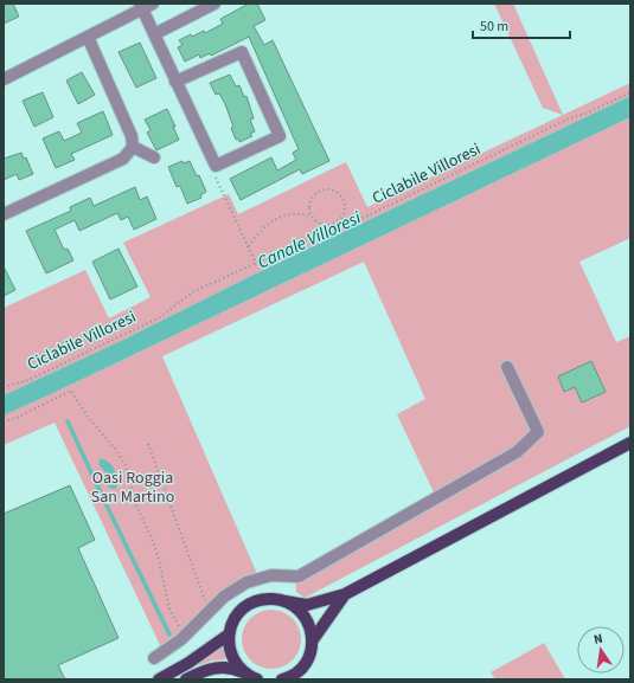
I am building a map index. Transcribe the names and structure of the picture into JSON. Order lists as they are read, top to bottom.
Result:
{
  "streets": {
    "path": ["Ciclabile Villoresi"]
  },
  "water": ["Canale Villoresi"],
  "parks": ["Oasi Roggia San Martino"],
  "scale_bar": "50 m",
  "north": "top"
}
